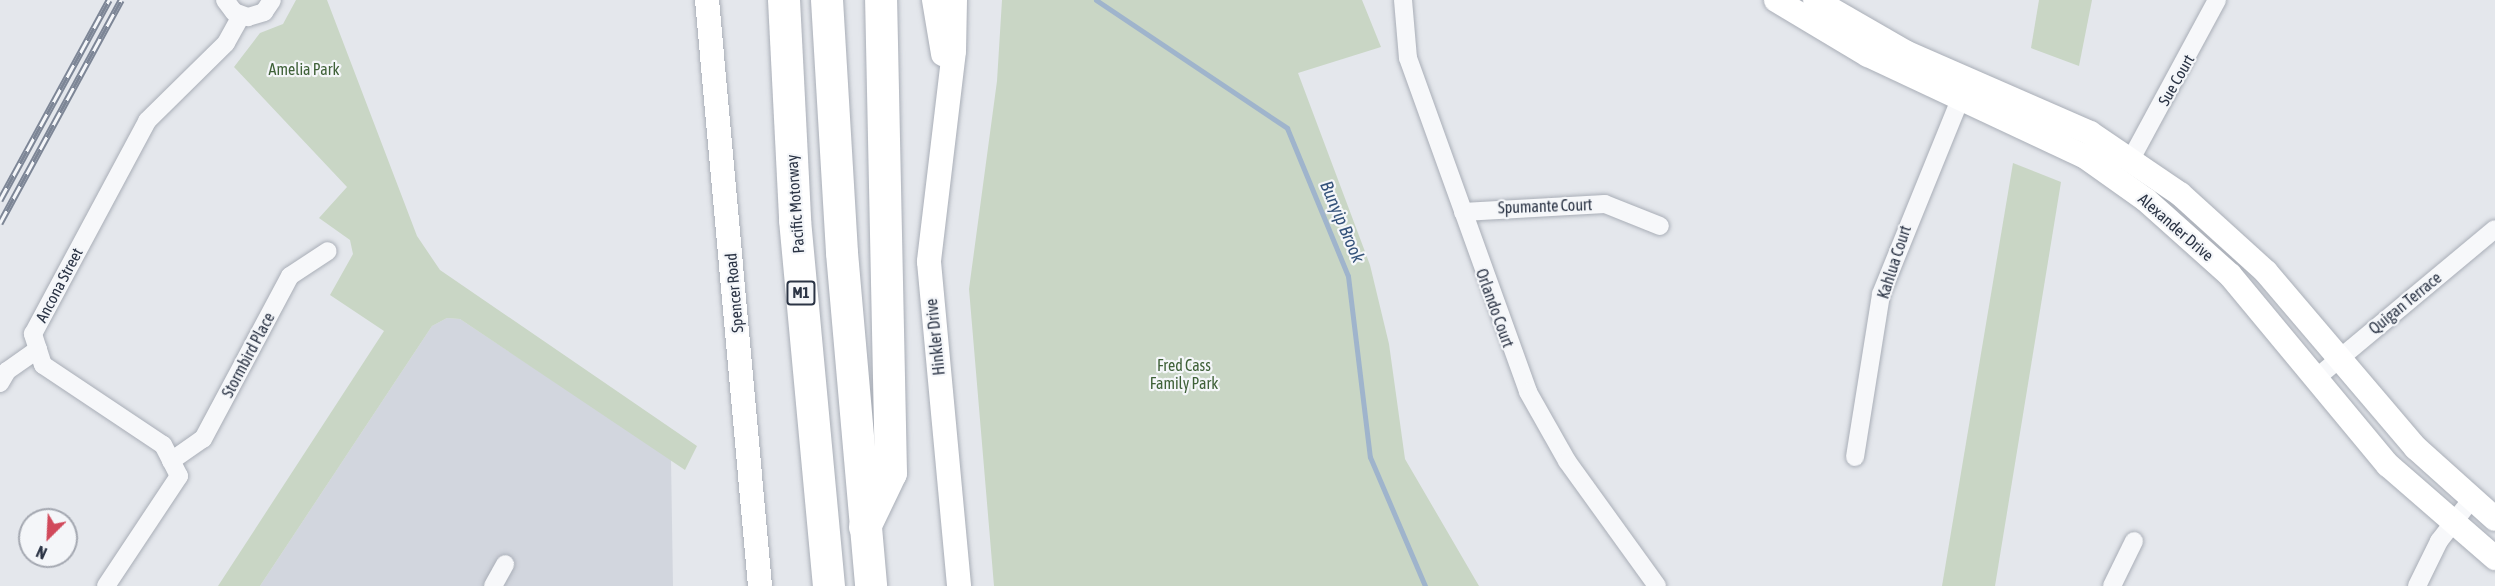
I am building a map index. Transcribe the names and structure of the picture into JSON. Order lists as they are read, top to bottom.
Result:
{
  "streets": {
    "highway": ["Pacific Motorway", "M1"],
    "main road": ["Alexander Drive", "Spencer Road", "Hinkler Drive"],
    "street": [
      "Sue Court",
      "Spumante Court",
      "Kahlua Court",
      "Ancona Street",
      "Quigan Terrace",
      "Orlando Court",
      "Stormbird Place"
    ]
  },
  "crossings": [
    ["Sue Court", "Alexander Drive"],
    ["Spumante Court", "Orlando Court"],
    ["Alexander Drive", "Kahlua Court"],
    ["Alexander Drive", "Quigan Terrace"]
  ],
  "water": ["Bunyip Brook"],
  "parks": ["Amelia Park", "Fred Cass Family Park"],
  "north": "bottom left"
}
